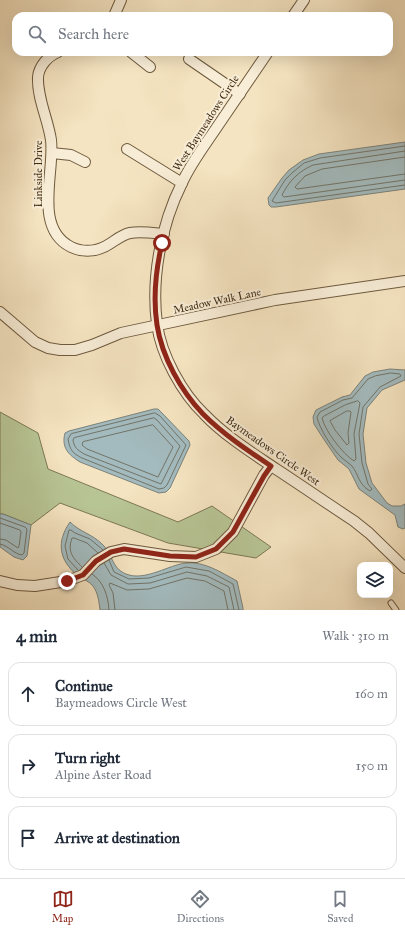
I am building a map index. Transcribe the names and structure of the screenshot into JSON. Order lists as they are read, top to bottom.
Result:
{
  "streets": {
    "street": [
      "West Baymeadows Circle",
      "Linkside Drive",
      "Meadow Walk Lane",
      "Baymeadows Circle West"
    ]
  },
  "crossings": [
    ["West Baymeadows Circle", "Linkside Drive"],
    ["West Baymeadows Circle", "Baymeadows Circle West"],
    ["Linkside Drive", "Baymeadows Circle West"],
    ["Meadow Walk Lane", "Baymeadows Circle West"]
  ],
  "page": {
    "search": "Search here",
    "heading": ["4 min", "Walk · 310 m"],
    "list": [
      ["Continue", "Baymeadows Circle West", "160 m"],
      ["Turn right", "Alpine Aster Road", "150 m"],
      "Arrive at destination"
    ],
    "nav": ["Map", "Directions", "Saved"]
  }
}
